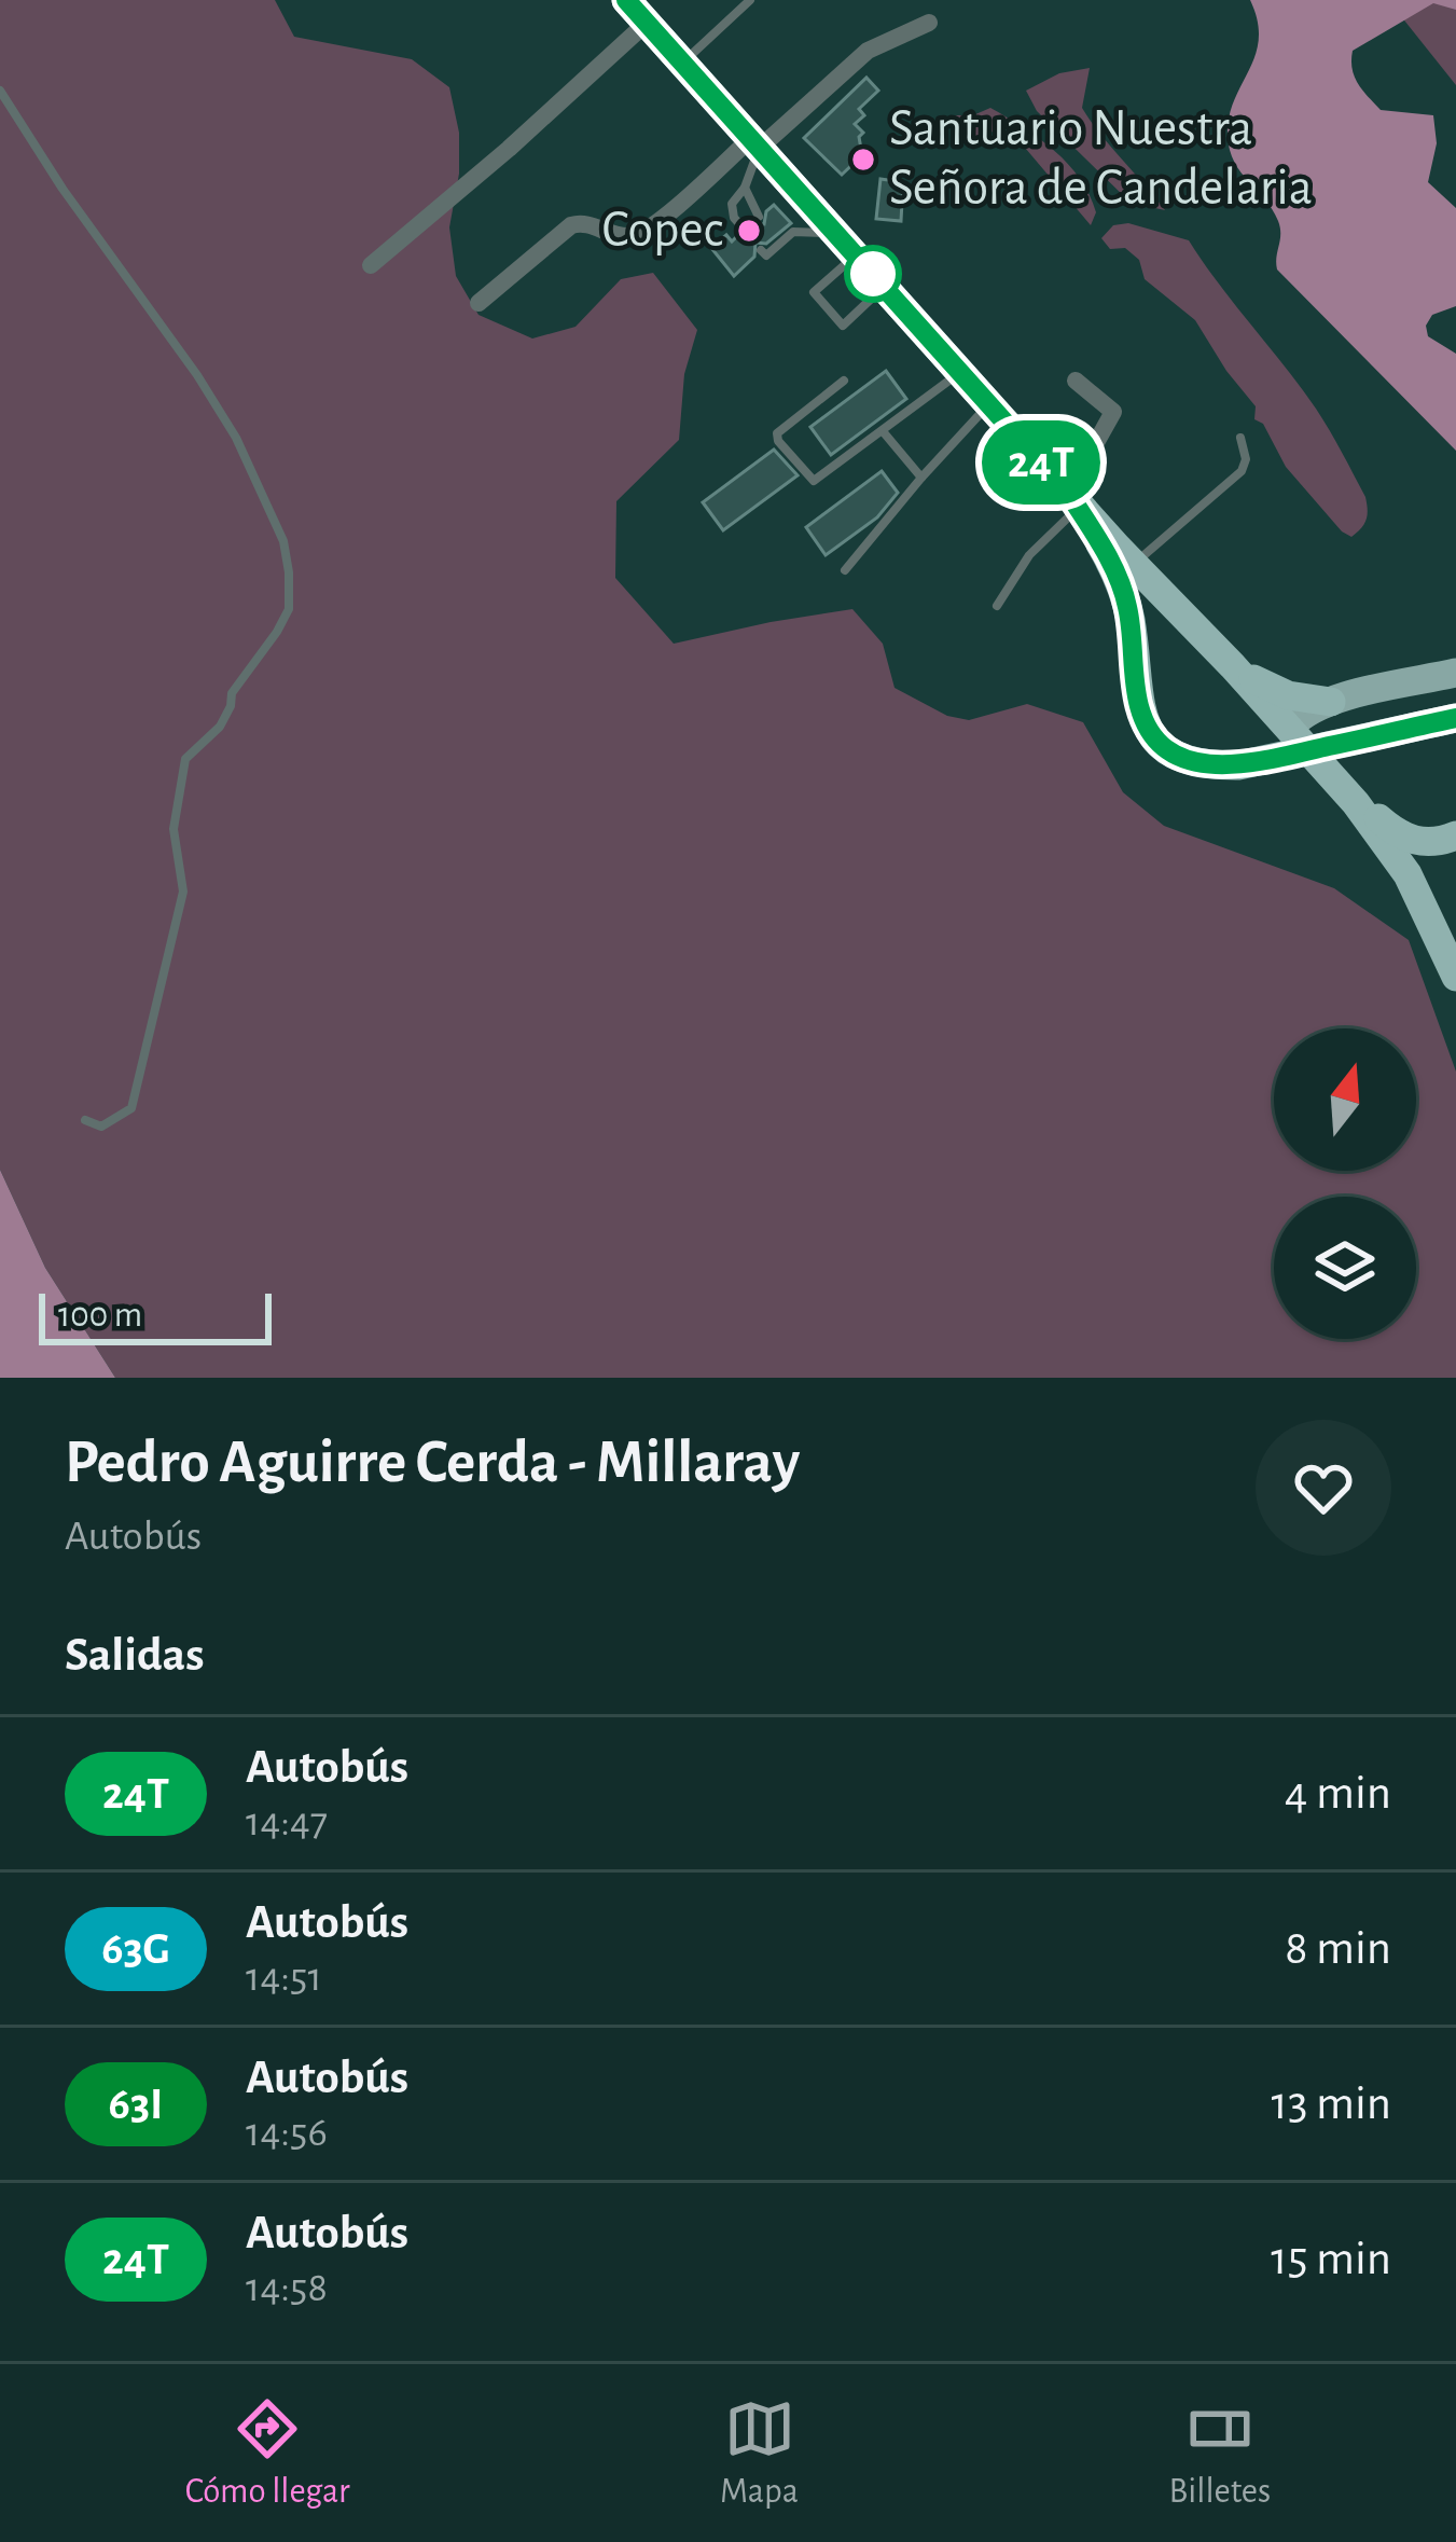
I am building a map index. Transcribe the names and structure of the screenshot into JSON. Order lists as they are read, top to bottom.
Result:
{
  "places": ["Santuario Nuestra Señora de Candelaria", "Copec"],
  "lines": ["bus line 24T"],
  "scale_bar": "100 m",
  "north": "top",
  "page": {
    "on_map": "24T",
    "scale": "100 m",
    "heading": [
      ["Pedro Aguirre Cerda - Millaray", "Autobús"],
      "Salidas"
    ],
    "list": [
      {
        "mark": "24T",
        "name": "Autobús",
        "note": "14:47",
        "value": "4 min"
      },
      {
        "mark": "63G",
        "name": "Autobús",
        "note": "14:51",
        "value": "8 min"
      },
      {
        "mark": "63I",
        "name": "Autobús",
        "note": "14:56",
        "value": "13 min"
      },
      {
        "mark": "24T",
        "name": "Autobús",
        "note": "14:58",
        "value": "15 min"
      }
    ],
    "tabs": ["Cómo llegar", "Mapa", "Billetes"]
  }
}
